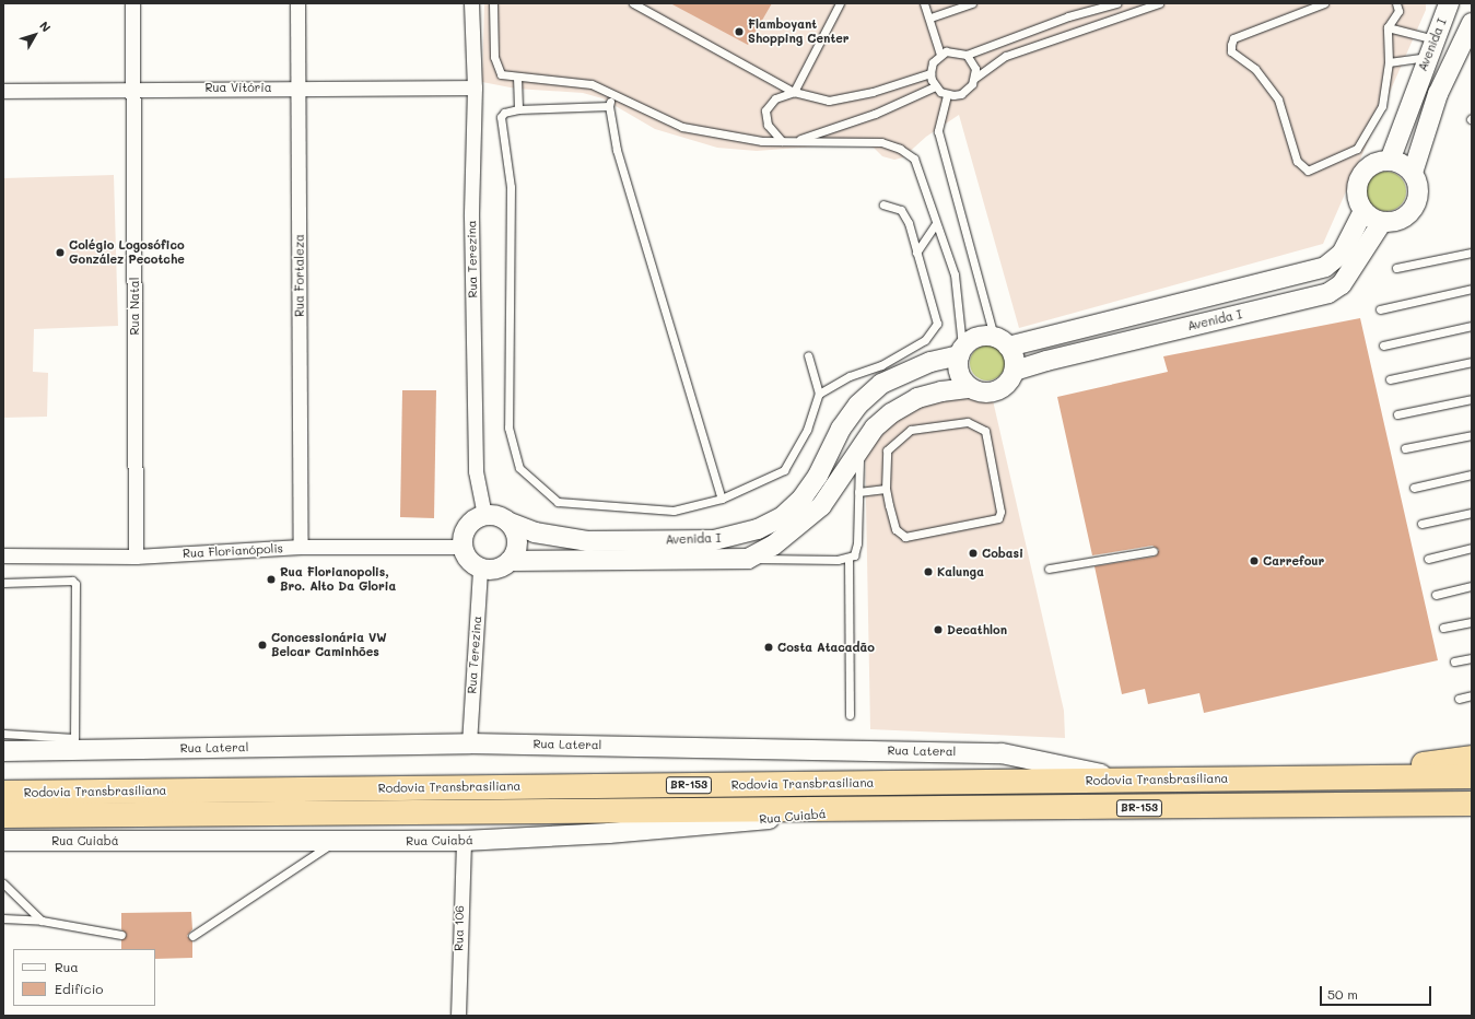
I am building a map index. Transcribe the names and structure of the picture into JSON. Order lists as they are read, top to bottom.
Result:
{
  "streets": {
    "highway": ["Rodovia Transbrasiliana", "BR-153"],
    "street": [
      "Avenida I",
      "Rua Vitória",
      "Rua Terezina",
      "Rua Fortaleza",
      "Rua Natal",
      "Rua Florianópolis",
      "Rua Lateral",
      "Rua Cuiabá",
      "Rua 106"
    ]
  },
  "crossings": [
    ["Avenida I", "Rua Terezina"],
    ["Avenida I", "Rua Florianópolis"],
    ["Rua Vitória", "Rua Terezina"],
    ["Rua Vitória", "Rua Fortaleza"],
    ["Rua Vitória", "Rua Natal"],
    ["Rua Terezina", "Rua Florianópolis"],
    ["Rua Terezina", "Rua Lateral"],
    ["Rua Fortaleza", "Rua Florianópolis"],
    ["Rua Natal", "Rua Florianópolis"],
    ["Rua Lateral", "Rodovia Transbrasiliana"],
    ["Rodovia Transbrasiliana", "Rua Cuiabá"],
    ["Rua Cuiabá", "Rua 106"]
  ],
  "places": [
    "Flamboyant Shopping Center",
    "Colégio Logosófico González Pecotche",
    "Cobasi",
    "Carrefour",
    "Kalunga",
    "Rua Florianopolis, Bro. Alto Da Gloria",
    "Decathlon",
    "Concessionária VW Belcar Caminhões",
    "Costa Atacadão"
  ],
  "legend": ["Rua", "Edifício"],
  "scale_bar": "50 m",
  "north": "top right"
}
